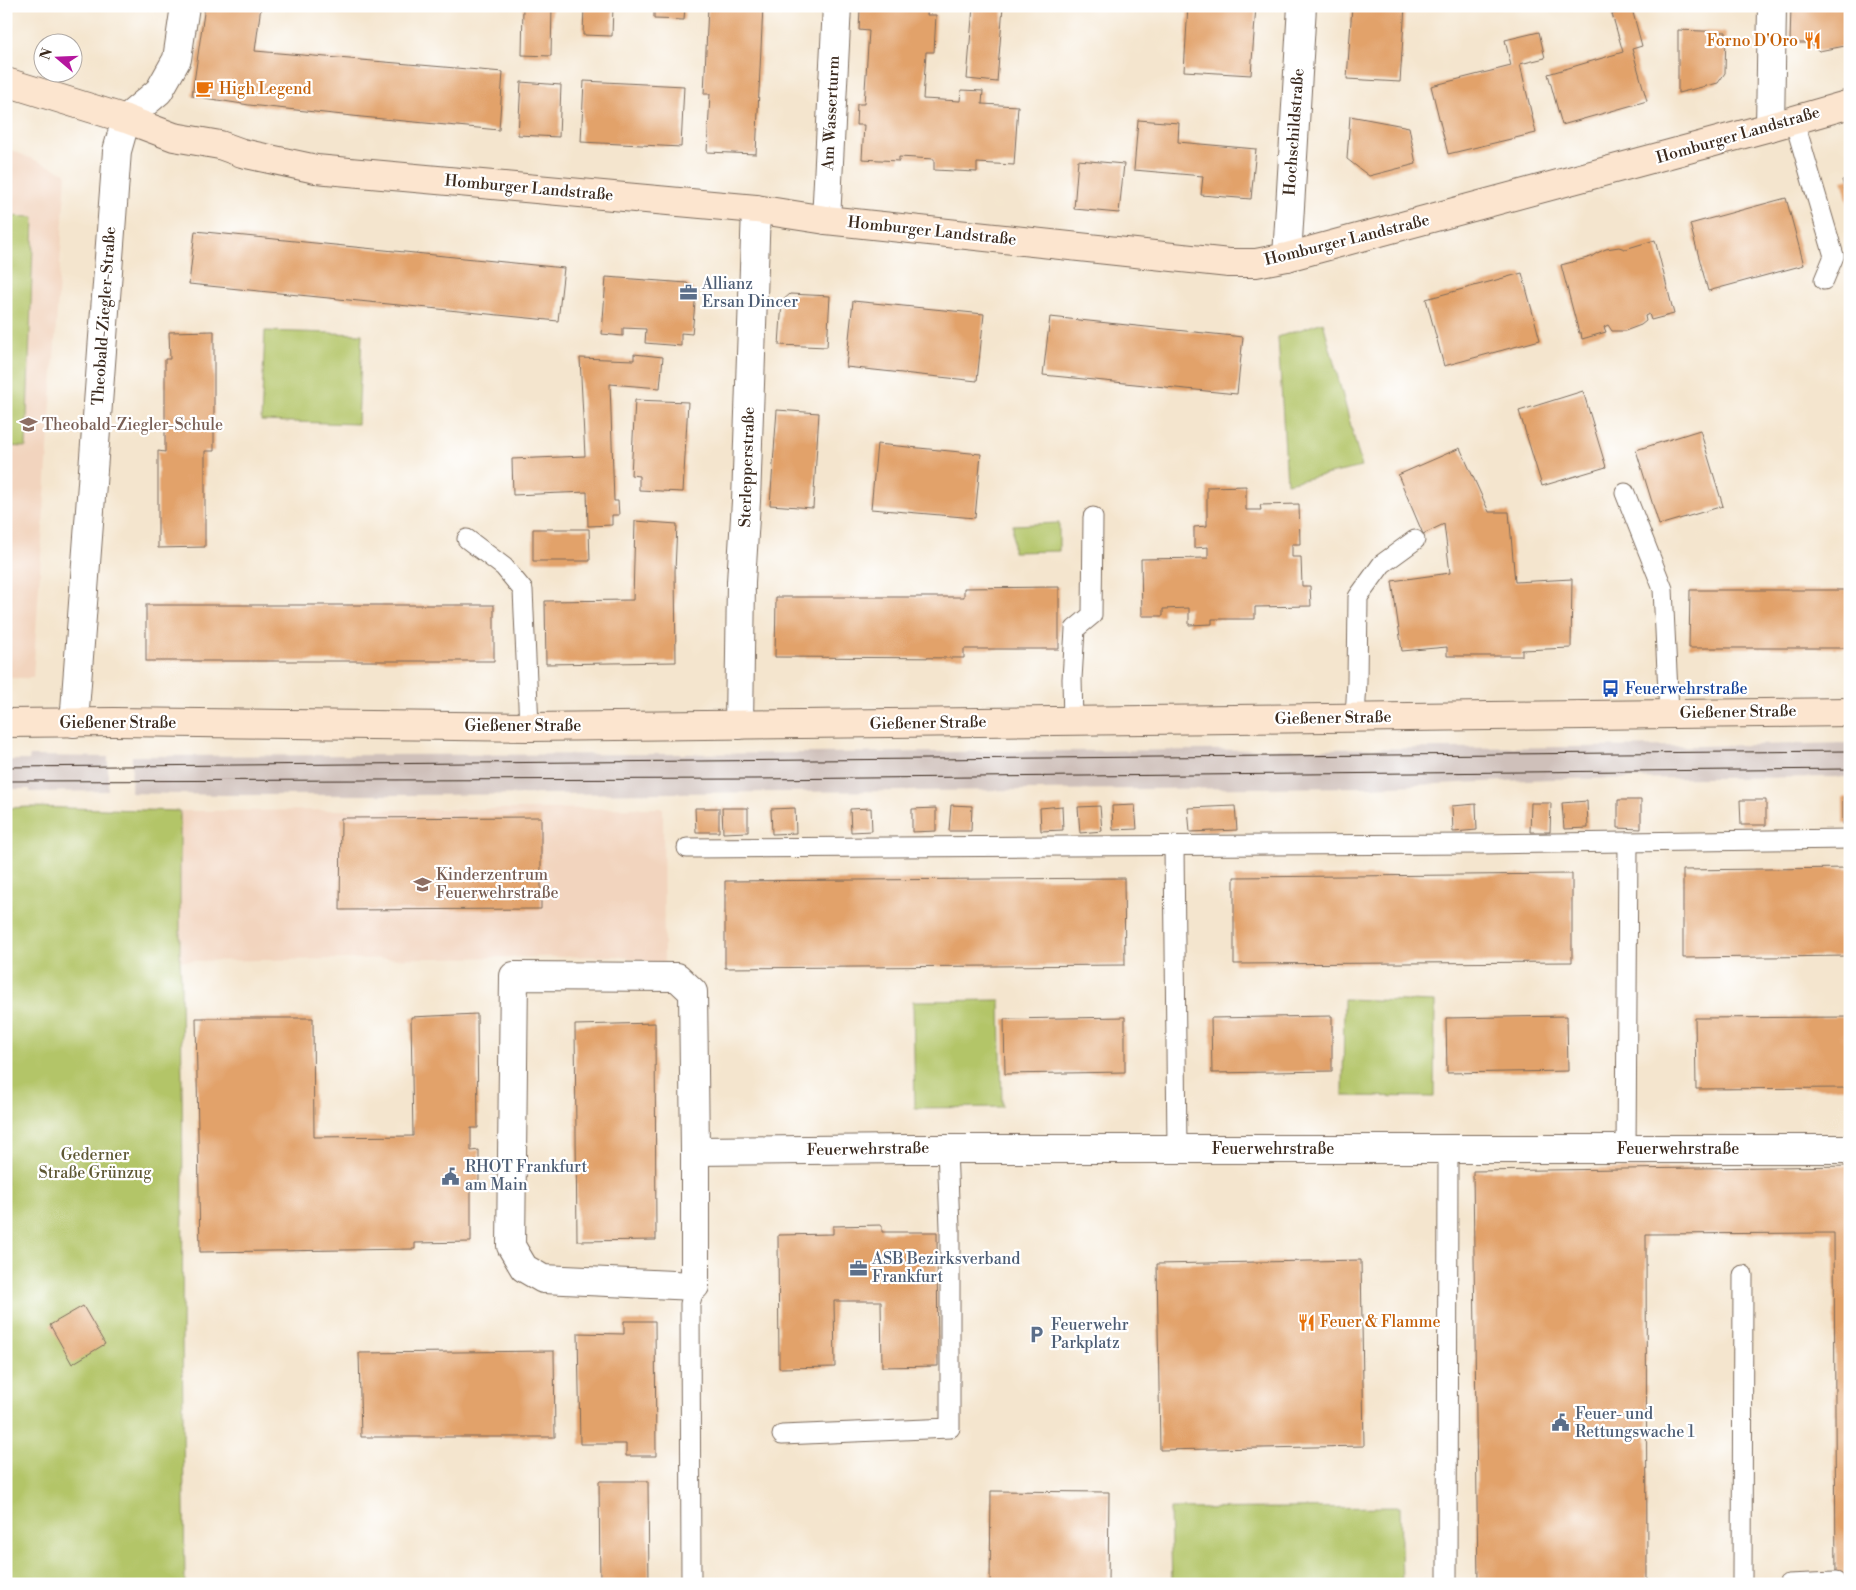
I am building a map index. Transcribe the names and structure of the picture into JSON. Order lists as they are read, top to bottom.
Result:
{
  "streets": {
    "street": [
      "Am Wasserturm",
      "Hochschildstraße",
      "Homburger Landstraße",
      "Theobald-Ziegler-Straße",
      "Sterlepperstraße",
      "Gießener Straße",
      "Feuerwehrstraße"
    ]
  },
  "crossings": [
    ["Am Wasserturm", "Homburger Landstraße"],
    ["Hochschildstraße", "Homburger Landstraße"],
    ["Homburger Landstraße", "Theobald-Ziegler-Straße"],
    ["Homburger Landstraße", "Sterlepperstraße"],
    ["Theobald-Ziegler-Straße", "Gießener Straße"],
    ["Sterlepperstraße", "Gießener Straße"]
  ],
  "parks": ["Gederner Straße Grünzug"],
  "places": {
    "restaurant": ["Forno D'Oro", "Feuer & Flamme"],
    "cafe": ["High Legend"],
    "office": ["Allianz Ersan Dincer", "ASB Bezirksverband Frankfurt"],
    "school or university": ["Theobald-Ziegler-Schule", "Kinderzentrum Feuerwehrstraße"],
    "bus stop": ["Feuerwehrstraße"],
    "public building": ["RHOT Frankfurt am Main", "Feuer- und Rettungswache 1"],
    "parking": ["Feuerwehr Parkplatz"]
  },
  "north": "left"
}
